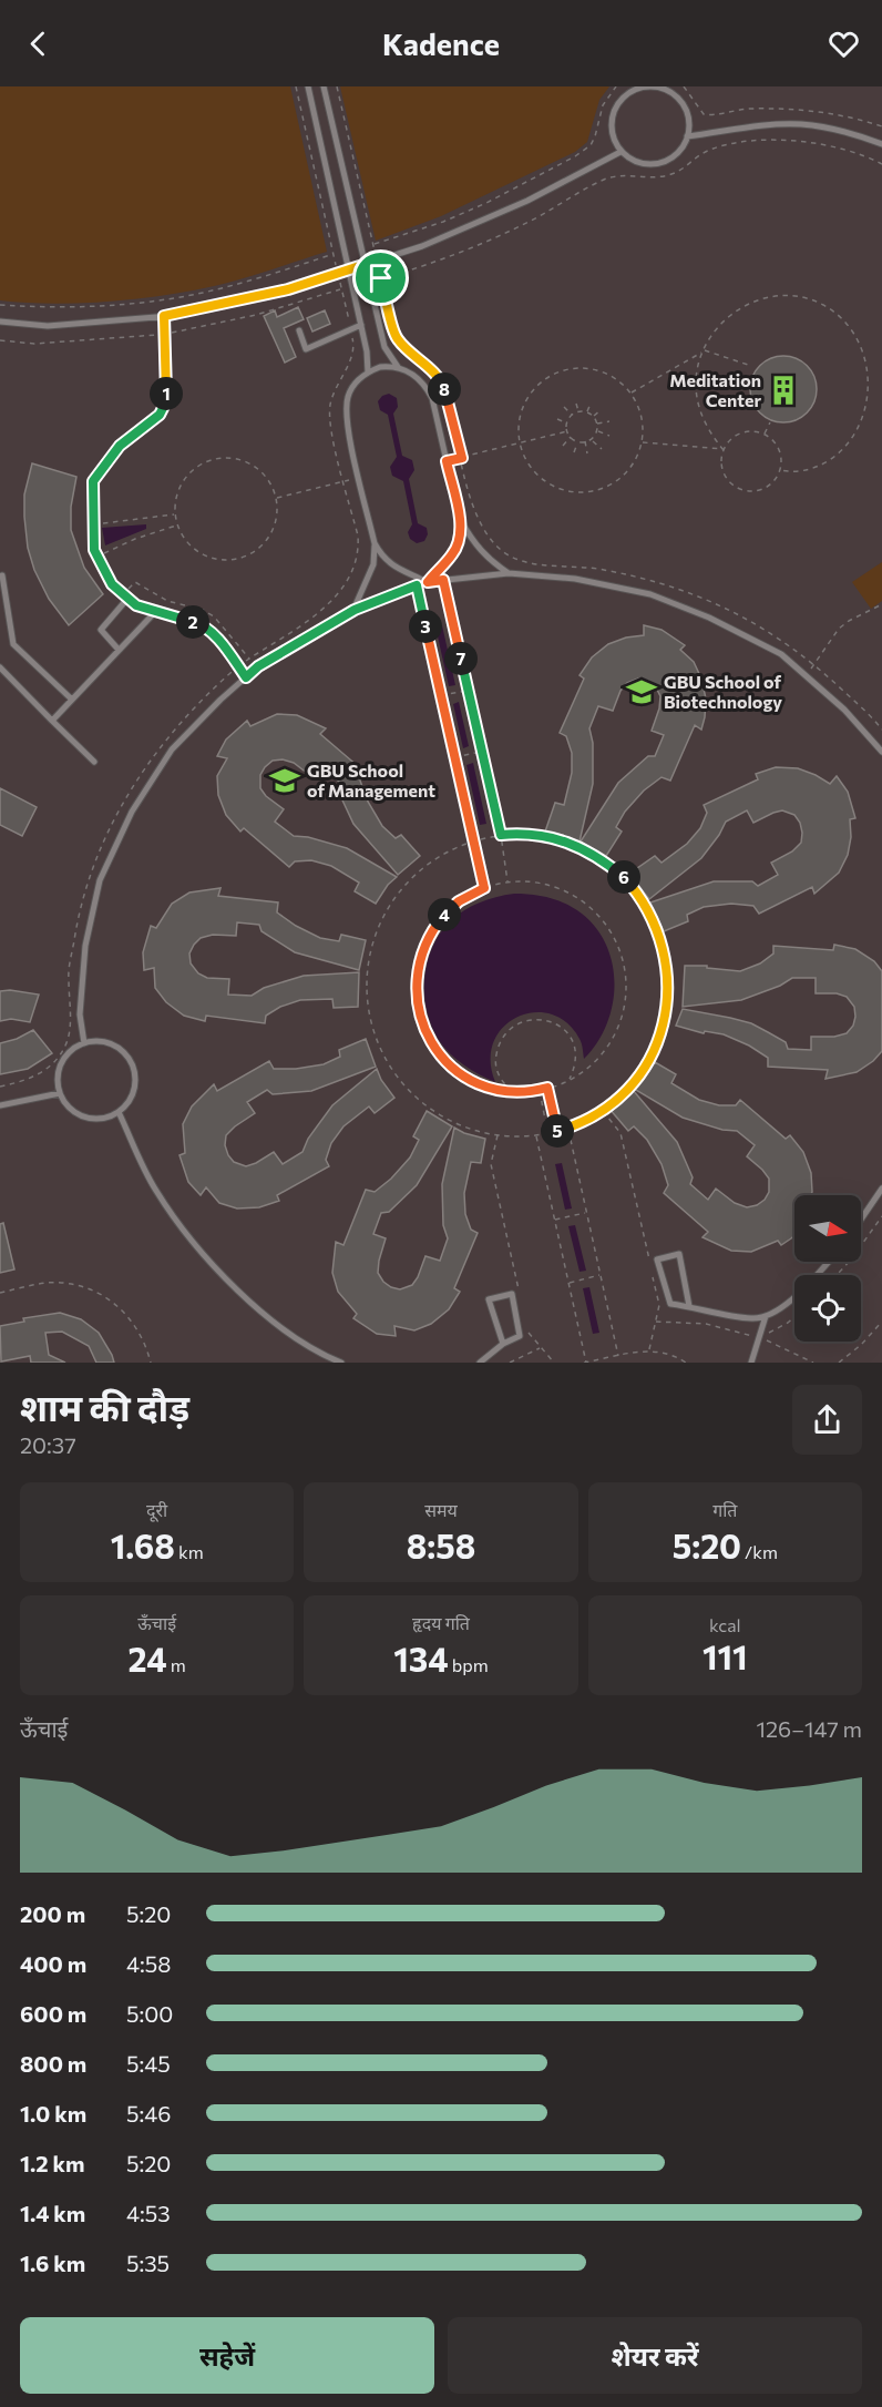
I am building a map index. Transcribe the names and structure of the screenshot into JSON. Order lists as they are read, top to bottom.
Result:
{
  "places": {
    "building": ["Meditation Center"],
    "school or university": ["GBU School of Biotechnology", "GBU School of Management"]
  },
  "north": "right",
  "page": {
    "header": "Kadence",
    "pins": [
      "8",
      "1",
      "2",
      "3",
      "7",
      "6",
      "4",
      "5"
    ],
    "heading": ["शाम की दौड़", "20:37"],
    "stats": [
      ["दूरी", "1.68 km"],
      ["समय", "8:58"],
      ["गति", "5:20 /km"],
      ["ऊँचाई", "24 m"],
      ["हृदय गति", "134 bpm"],
      ["kcal", "111"]
    ],
    "chart": ["ऊँचाई", "126–147 m"],
    "list": [
      {
        "name": "200 m",
        "note": "5:20"
      },
      {
        "name": "400 m",
        "note": "4:58"
      },
      {
        "name": "600 m",
        "note": "5:00"
      },
      {
        "name": "800 m",
        "note": "5:45"
      },
      {
        "name": "1.0 km",
        "note": "5:46"
      },
      {
        "name": "1.2 km",
        "note": "5:20"
      },
      {
        "name": "1.4 km",
        "note": "4:53"
      },
      {
        "name": "1.6 km",
        "note": "5:35"
      }
    ],
    "buttons": ["सहेजें", "शेयर करें"]
  }
}
